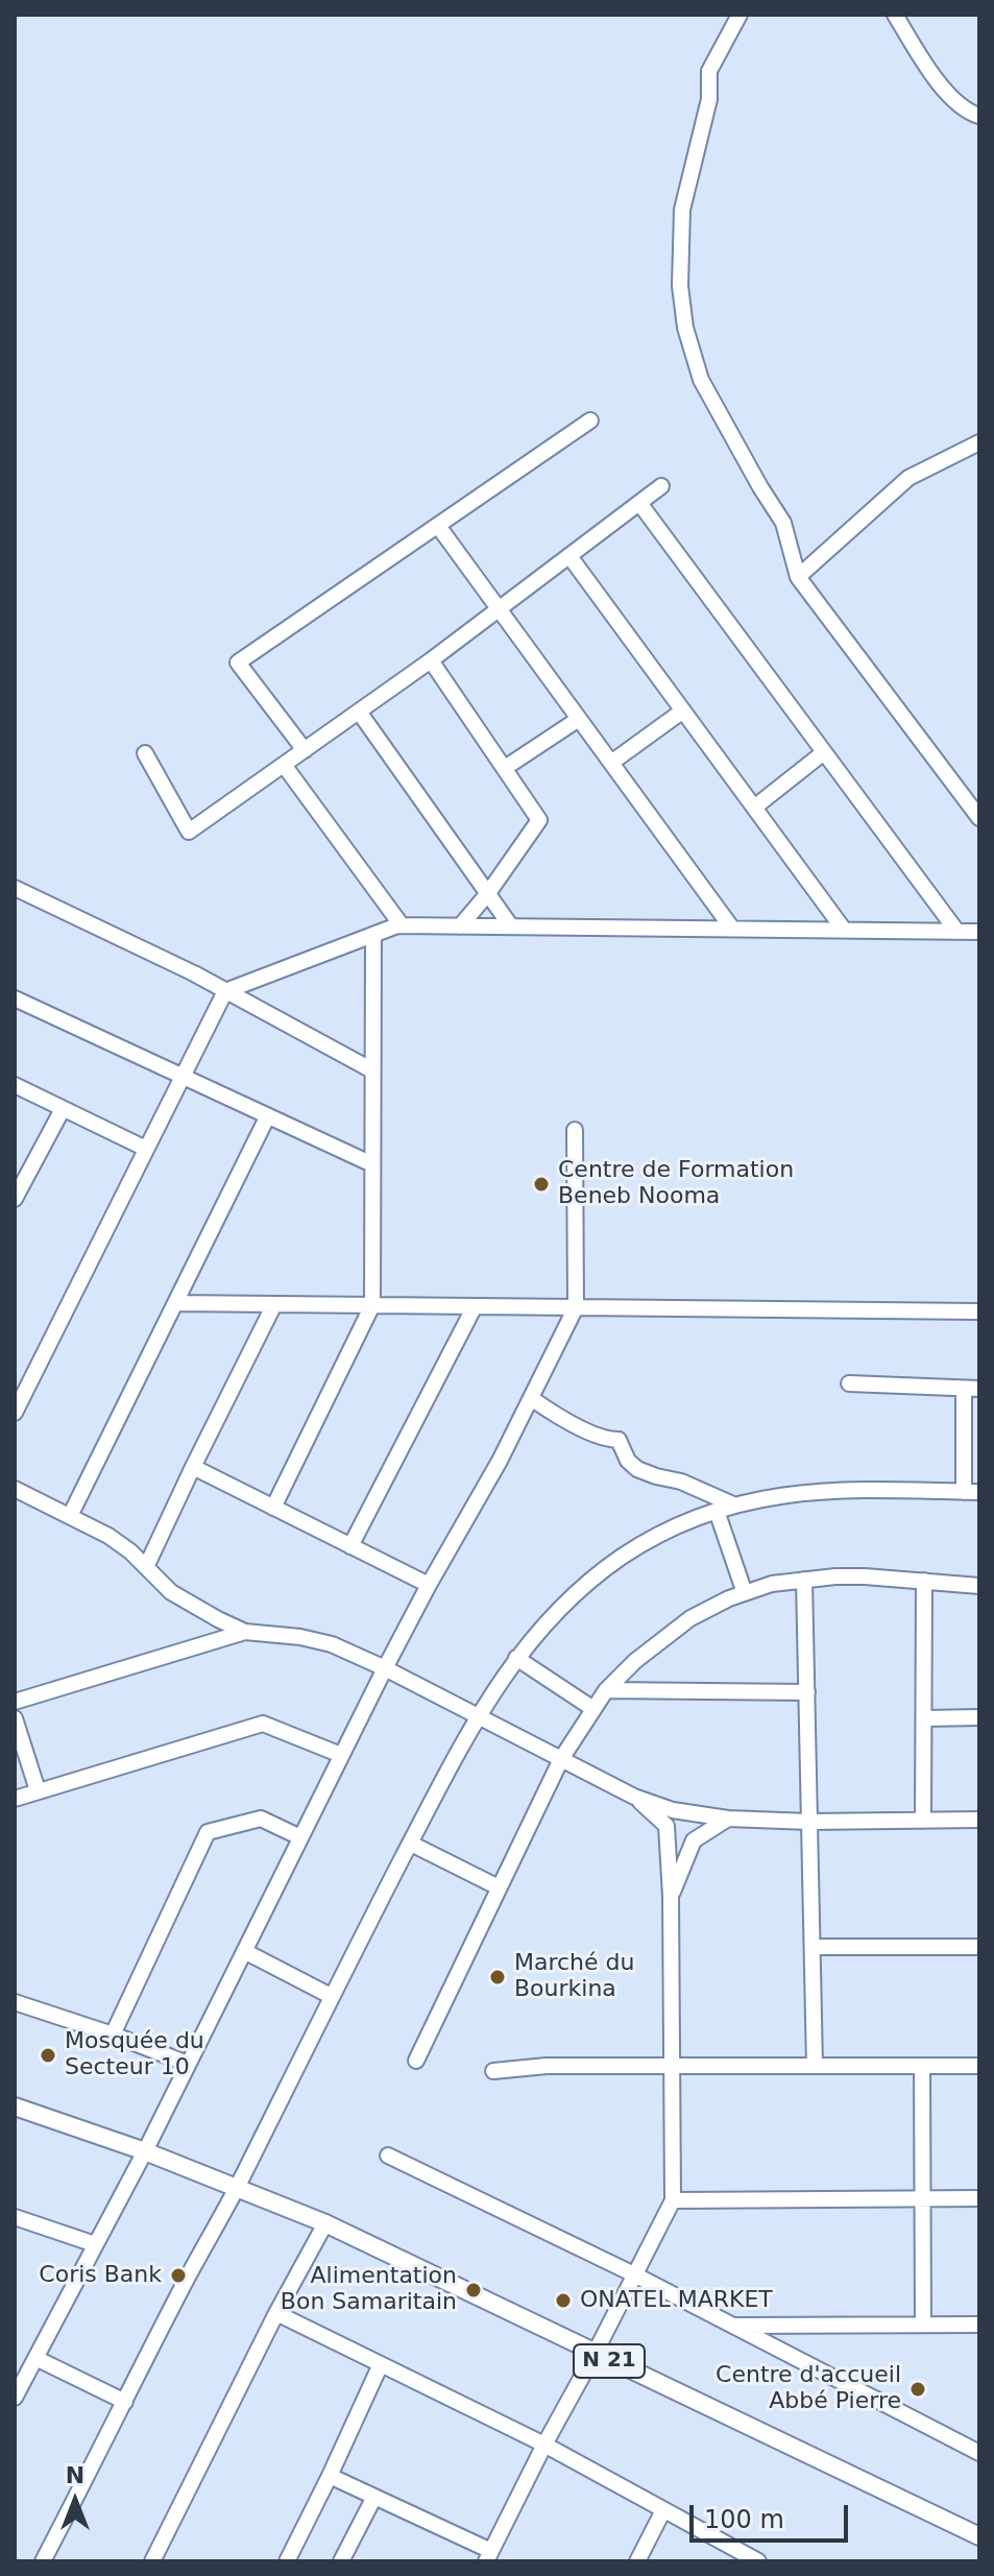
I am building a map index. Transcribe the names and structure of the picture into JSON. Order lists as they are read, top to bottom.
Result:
{
  "streets": {
    "main road": ["N 21"]
  },
  "places": [
    "Centre de Formation Beneb Nooma",
    "Marché du Bourkina",
    "Mosquée du Secteur 10",
    "Coris Bank",
    "Alimentation Bon Samaritain",
    "ONATEL MARKET",
    "Centre d'accueil Abbé Pierre"
  ],
  "scale_bar": "100 m",
  "north": "top"
}
